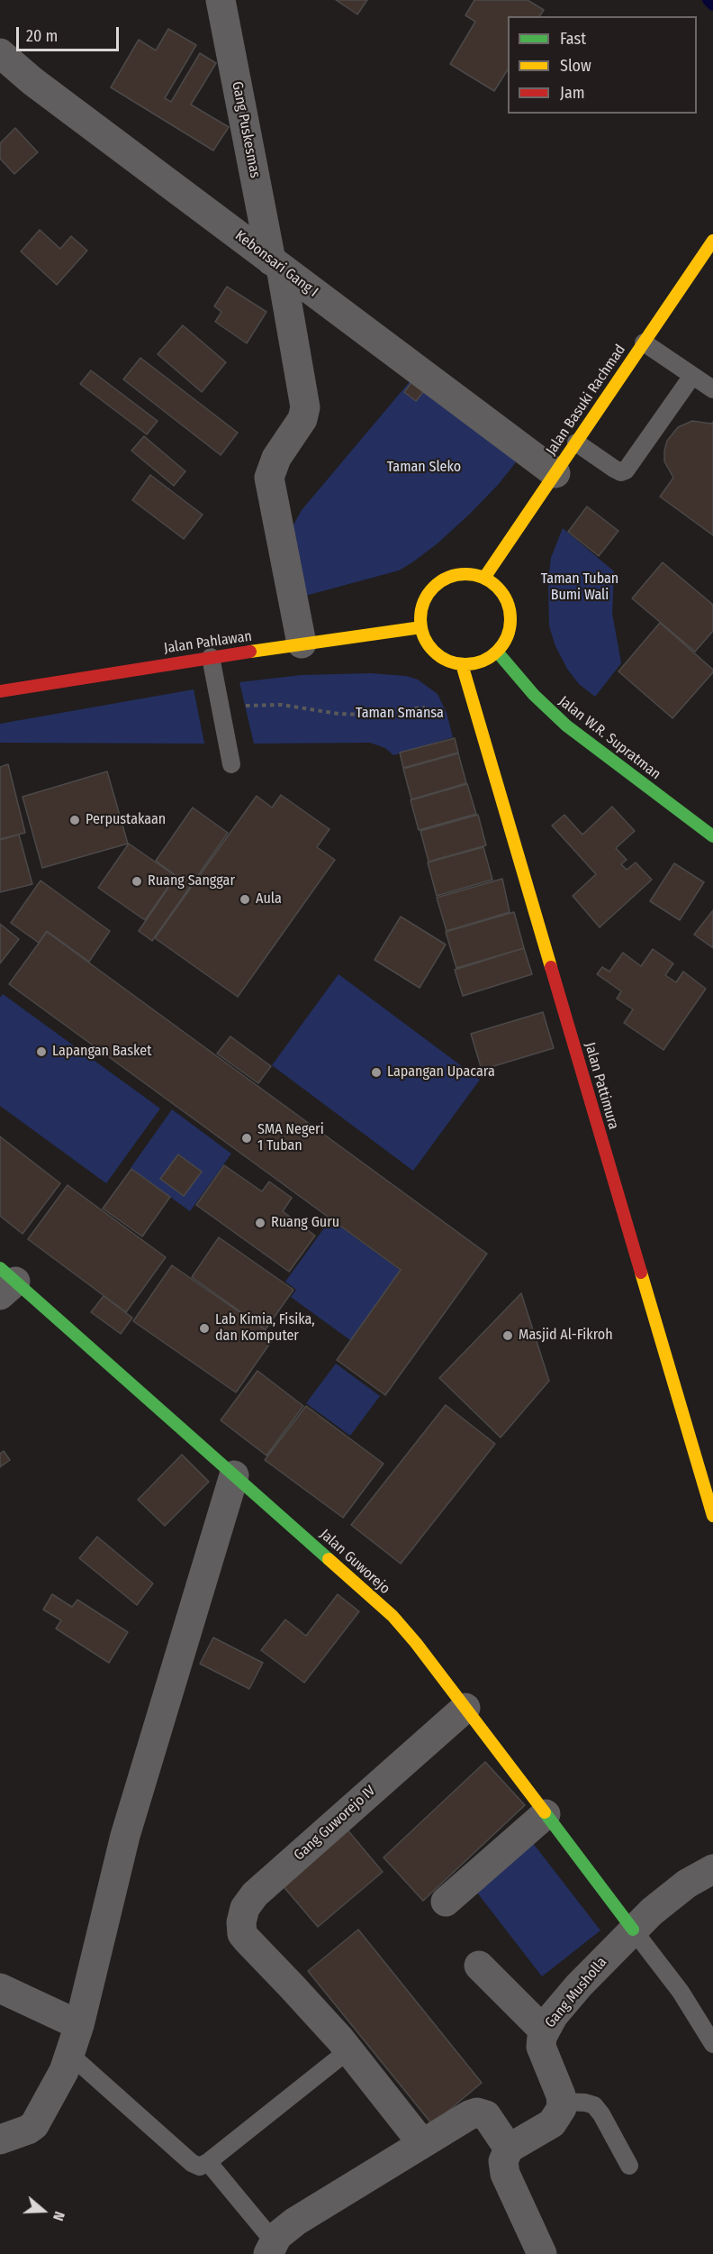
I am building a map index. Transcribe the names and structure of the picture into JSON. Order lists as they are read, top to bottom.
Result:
{
  "streets": {
    "street": [
      "Gang Puskesmas",
      "Kebonsari Gang I",
      "Jalan Basuki Rachmad",
      "Jalan Pahlawan",
      "Jalan W.R. Supratman",
      "Jalan Pattimura",
      "Jalan Guworejo",
      "Gang Guworejo IV",
      "Gang Musholla"
    ]
  },
  "crossings": [
    ["Gang Puskesmas", "Kebonsari Gang I"],
    ["Gang Puskesmas", "Jalan Pahlawan"],
    ["Kebonsari Gang I", "Jalan Basuki Rachmad"],
    ["Jalan Basuki Rachmad", "Jalan Pahlawan"],
    ["Jalan Basuki Rachmad", "Jalan W.R. Supratman"],
    ["Jalan Basuki Rachmad", "Jalan Pattimura"],
    ["Jalan Pahlawan", "Jalan W.R. Supratman"],
    ["Jalan Pahlawan", "Jalan Pattimura"],
    ["Jalan W.R. Supratman", "Jalan Pattimura"],
    ["Jalan Guworejo", "Gang Guworejo IV"],
    ["Jalan Guworejo", "Gang Musholla"]
  ],
  "parks": ["Taman Sleko", "Taman Tuban Bumi Wali", "Taman Smansa"],
  "places": [
    "Perpustakaan",
    "Ruang Sanggar",
    "Aula",
    "Lapangan Basket",
    "Lapangan Upacara",
    "SMA Negeri 1 Tuban",
    "Ruang Guru",
    "Lab Kimia, Fisika, dan Komputer",
    "Masjid Al-Fikroh"
  ],
  "legend": ["Fast", "Slow", "Jam"],
  "scale_bar": "20 m",
  "north": "right"
}
